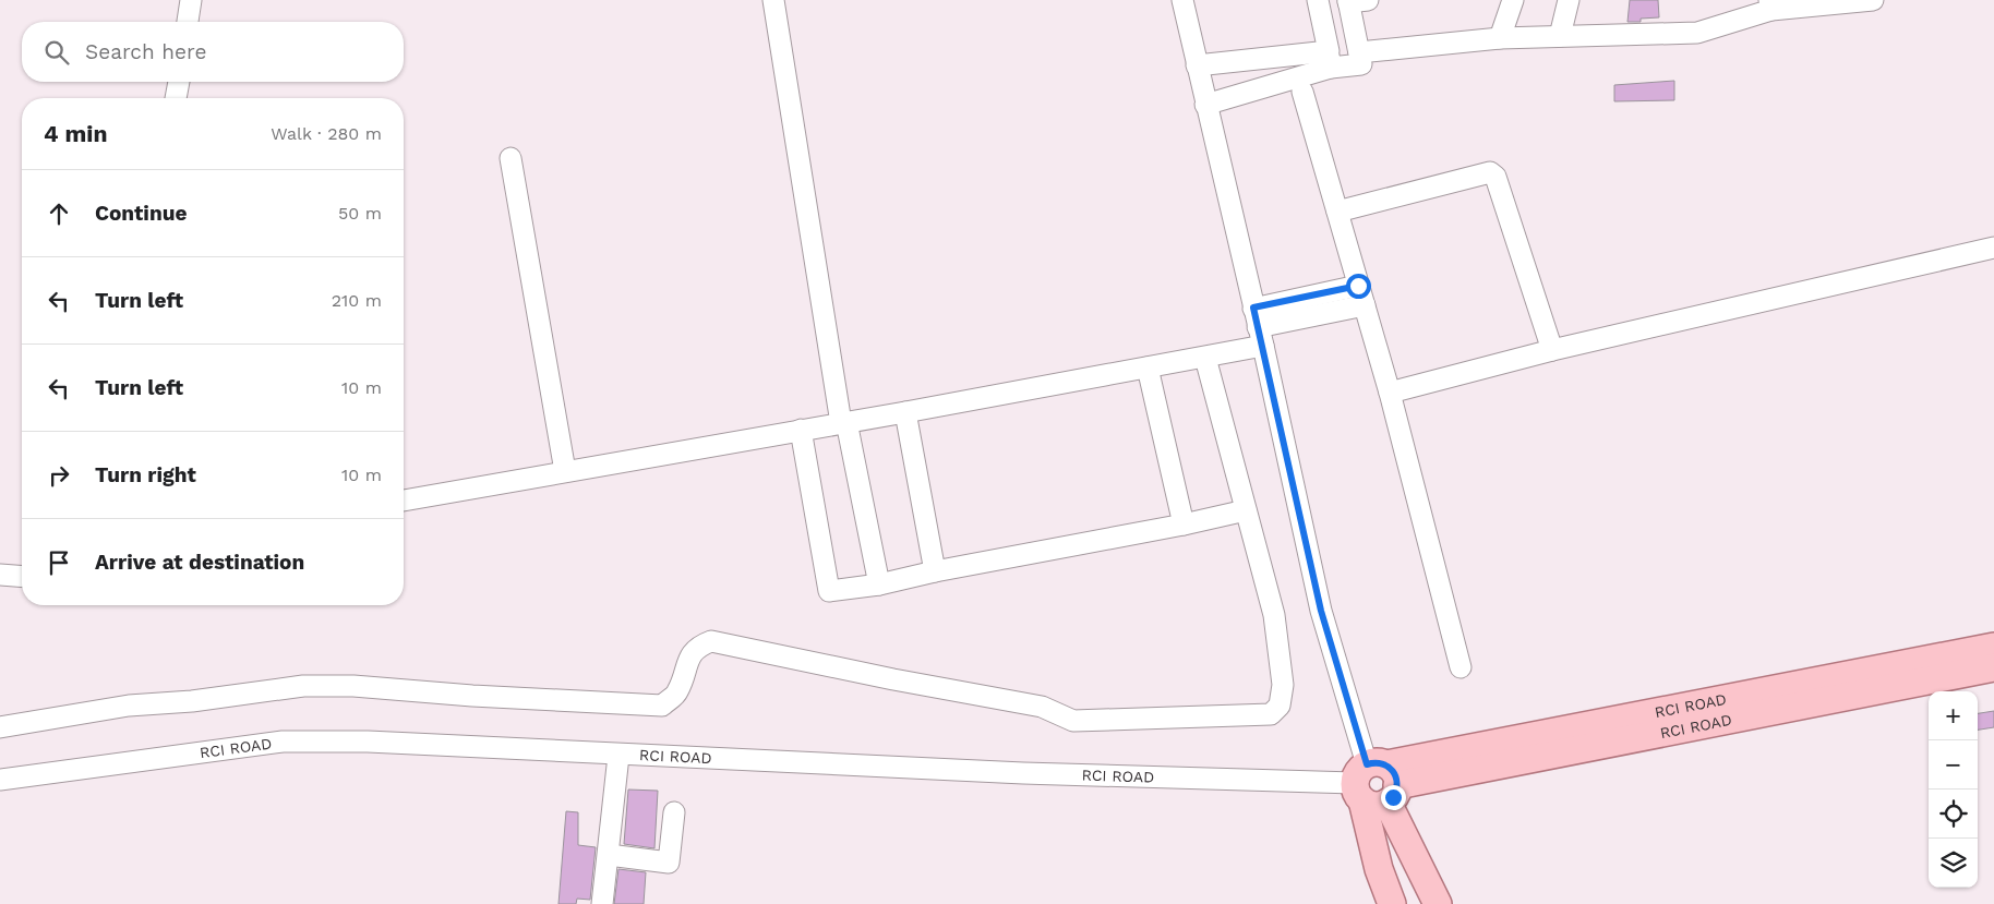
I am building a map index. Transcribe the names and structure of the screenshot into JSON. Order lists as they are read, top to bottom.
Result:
{
  "streets": {
    "main road": ["RCI ROAD"]
  },
  "page": {
    "search": "Search here",
    "heading": ["4 min", "Walk · 280 m"],
    "list": [
      ["Continue", "50 m"],
      ["Turn left", "210 m"],
      ["Turn left", "10 m"],
      ["Turn right", "10 m"],
      "Arrive at destination"
    ],
    "map_buttons": ["+", "−"]
  }
}
